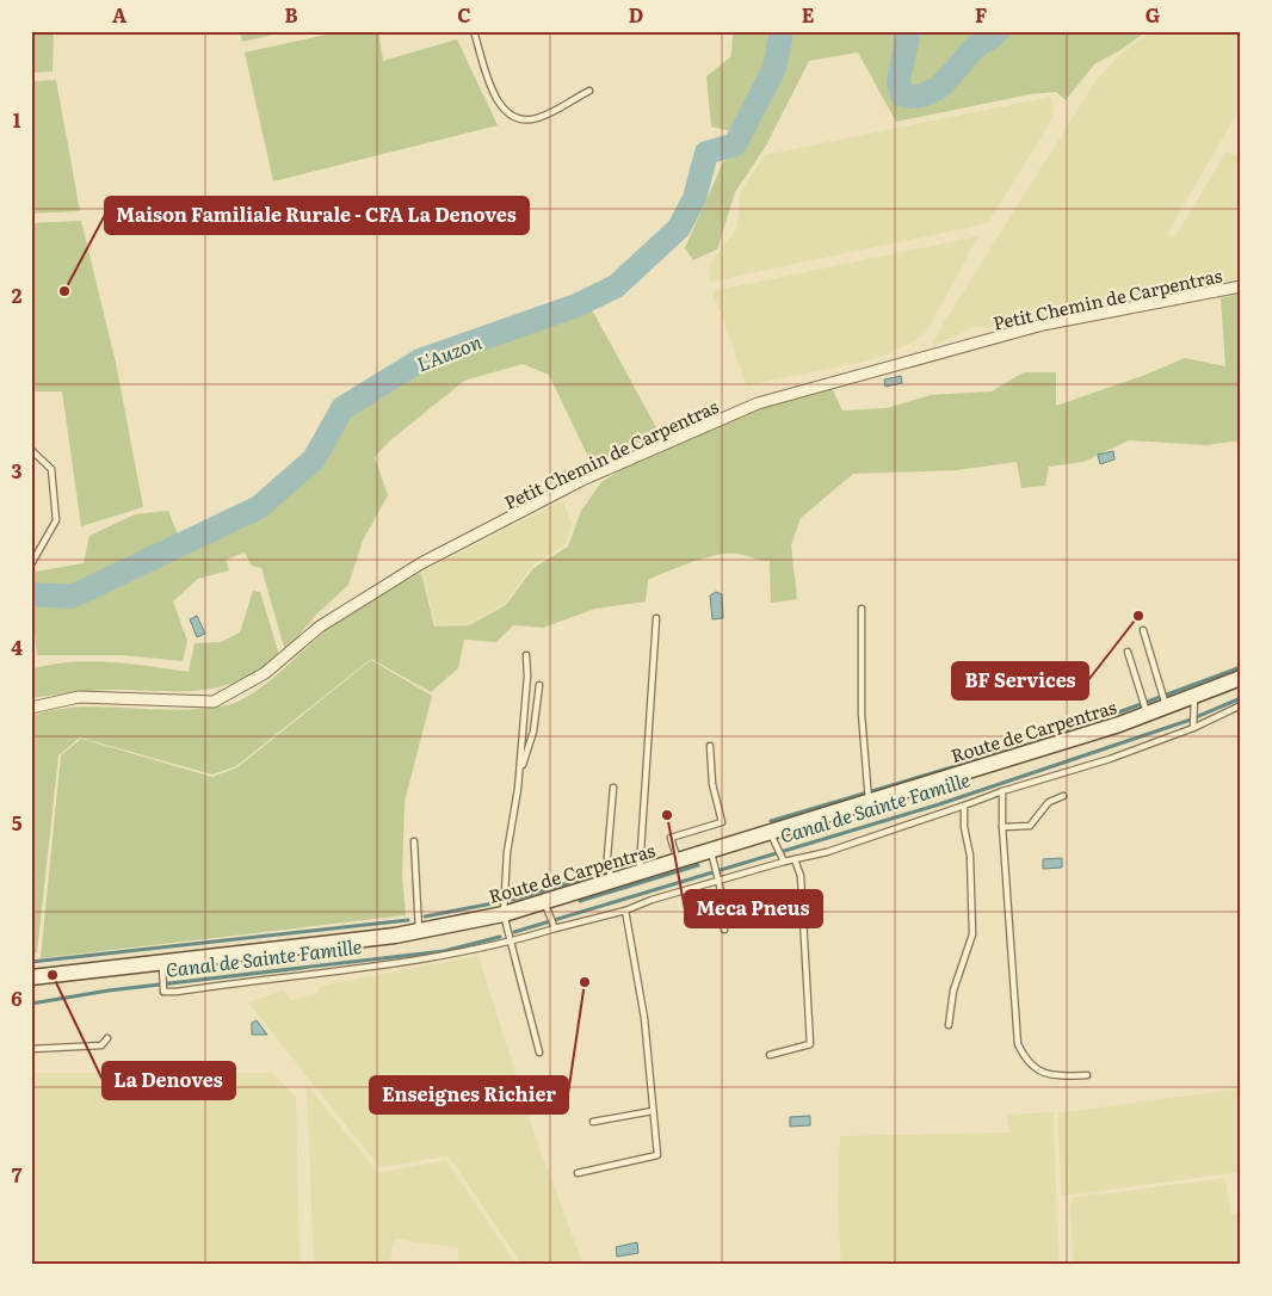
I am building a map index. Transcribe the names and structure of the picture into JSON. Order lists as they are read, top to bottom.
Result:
{
  "streets": {
    "main road": ["Route de Carpentras"],
    "street": ["Petit Chemin de Carpentras"]
  },
  "water": ["L'Auzon", "Canal de Sainte Famille"],
  "places": [
    "Maison Familiale Rurale - CFA La Denoves",
    "BF Services",
    "Meca Pneus",
    "La Denoves",
    "Enseignes Richier"
  ],
  "grid": {
    "columns": [
      "A",
      "B",
      "C",
      "D",
      "E",
      "F",
      "G"
    ],
    "rows": [
      "1",
      "2",
      "3",
      "4",
      "5",
      "6",
      "7"
    ]
  }
}
